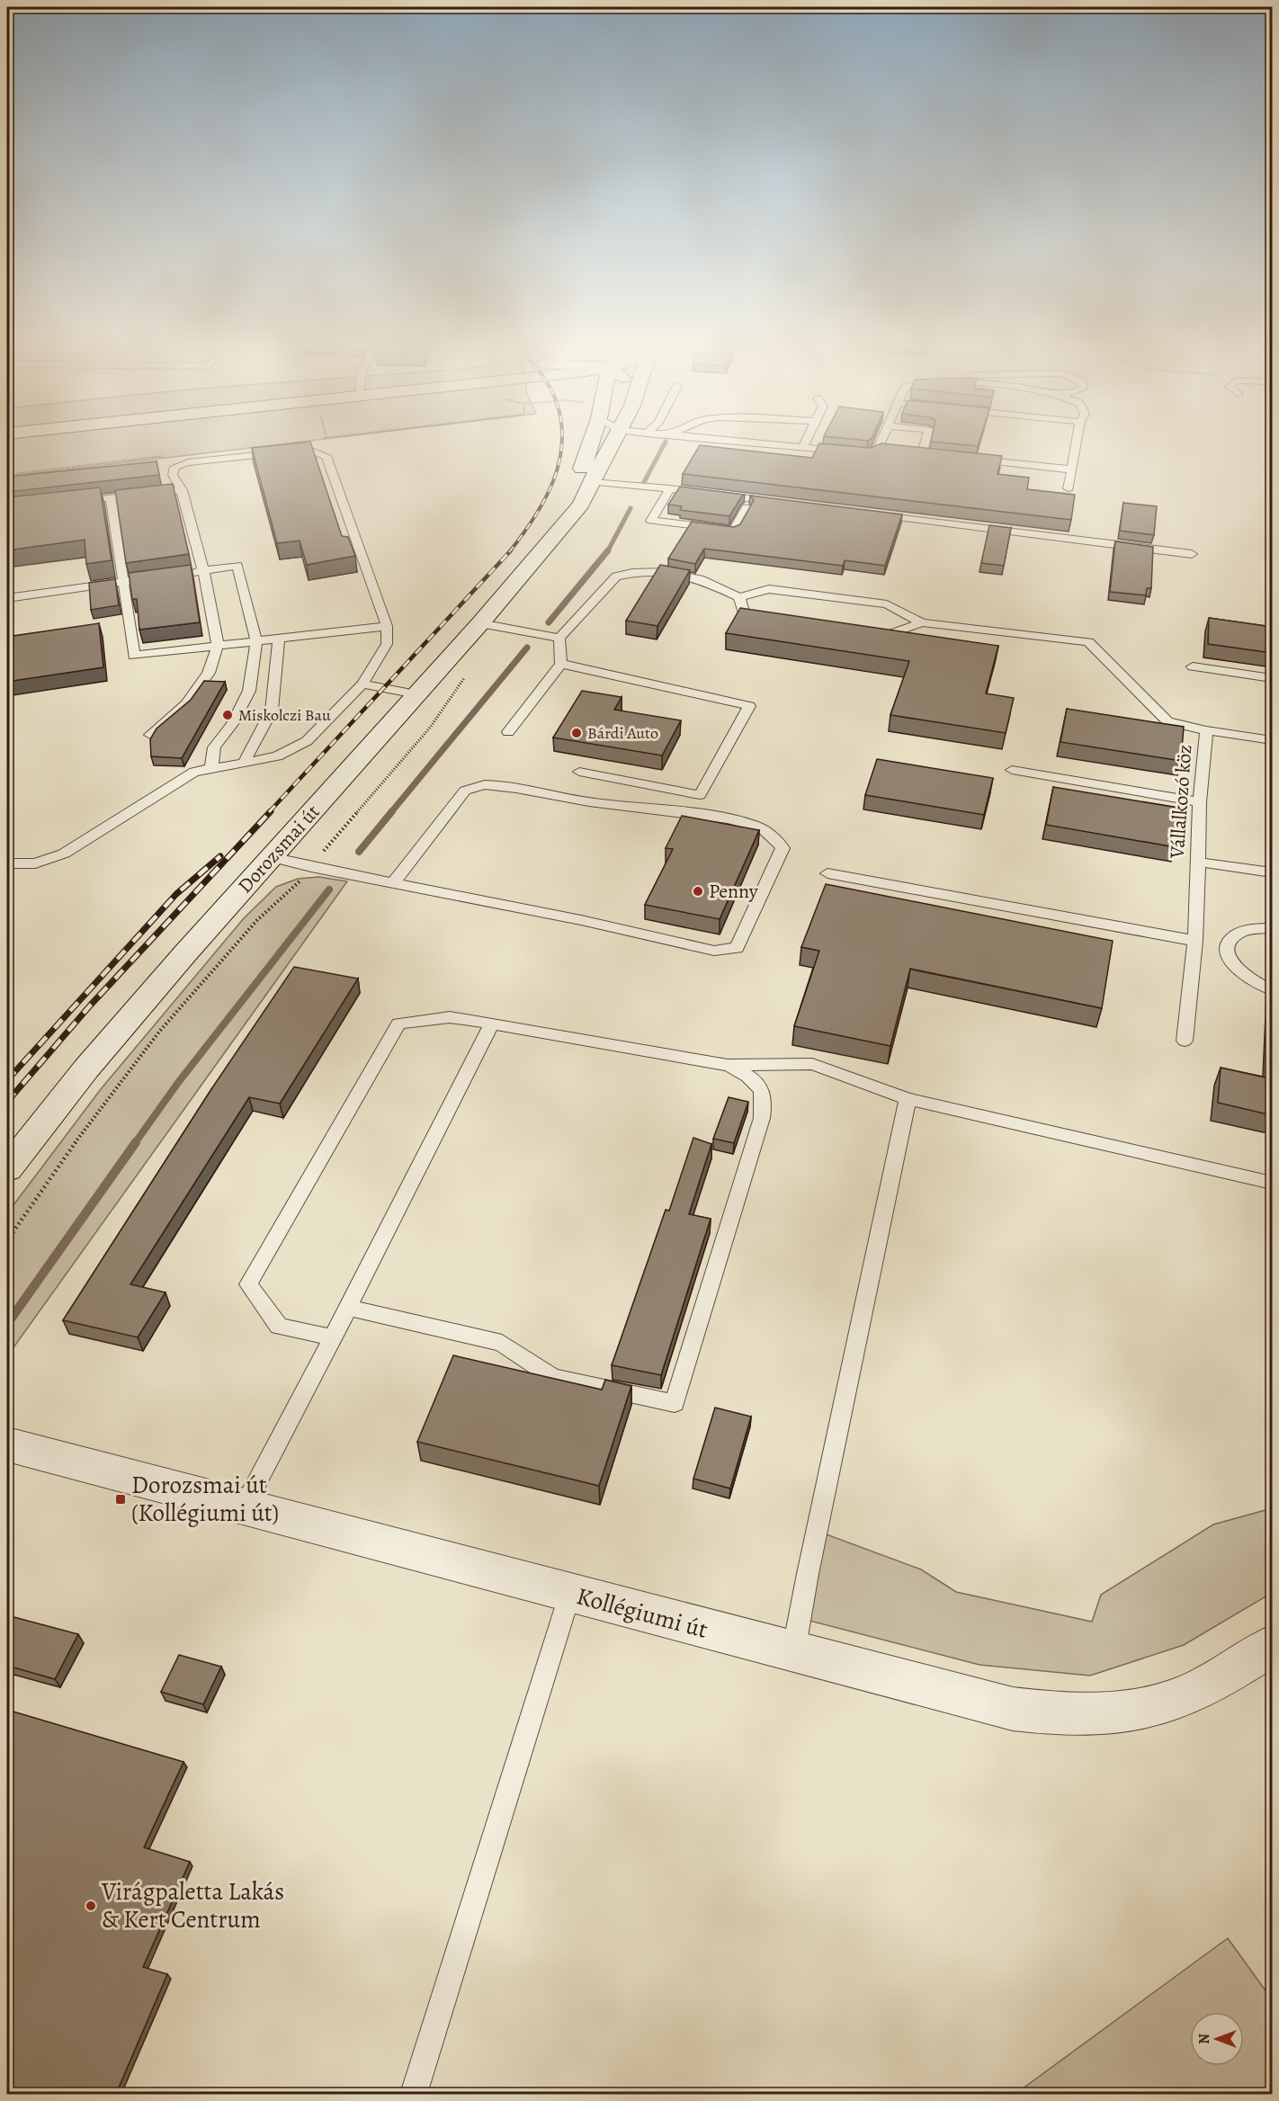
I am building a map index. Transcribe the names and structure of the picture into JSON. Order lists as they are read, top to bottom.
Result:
{
  "streets": {
    "main road": ["Dorozsmai út", "Kollégiumi út"],
    "lane": ["Vállalkozó köz"]
  },
  "places": {
    "other": [
      "Miskolczi Bau",
      "Bárdi Auto",
      "Penny",
      "Virágpaletta Lakás & Kert Centrum"
    ],
    "transit": ["Dorozsmai út (Kollégiumi út)"]
  },
  "north": "left"
}
